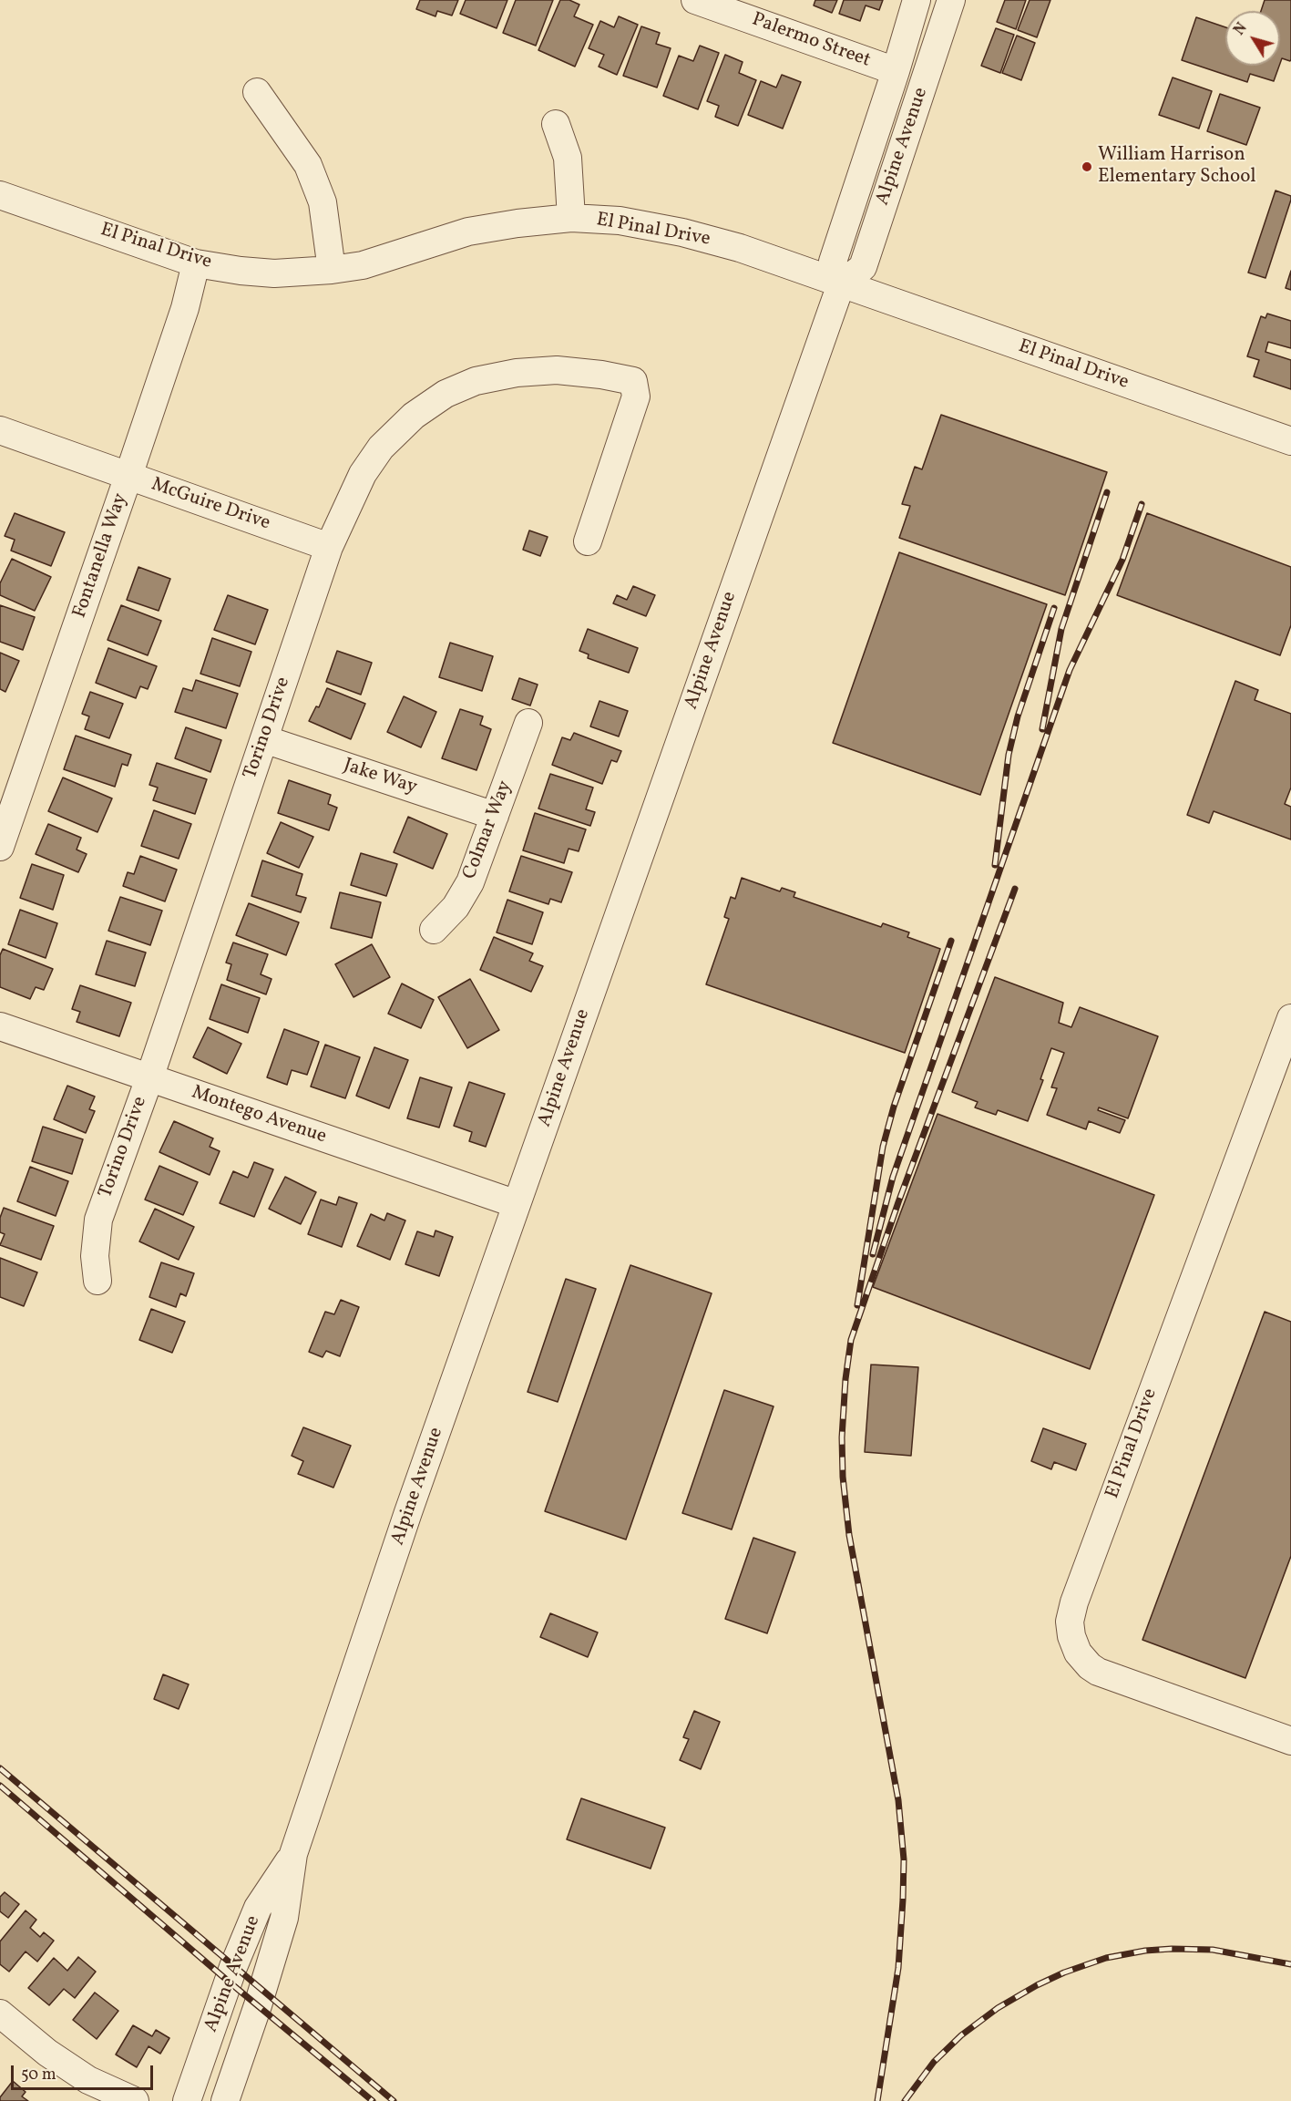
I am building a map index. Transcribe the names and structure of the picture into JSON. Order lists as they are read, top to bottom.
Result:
{
  "streets": {
    "street": [
      "Palermo Street",
      "Alpine Avenue",
      "El Pinal Drive",
      "McGuire Drive",
      "Fontanella Way",
      "Torino Drive",
      "Jake Way",
      "Colmar Way",
      "Montego Avenue"
    ]
  },
  "crossings": [
    ["Palermo Street", "Alpine Avenue"],
    ["Alpine Avenue", "El Pinal Drive"],
    ["Alpine Avenue", "Montego Avenue"],
    ["El Pinal Drive", "Fontanella Way"],
    ["McGuire Drive", "Fontanella Way"],
    ["McGuire Drive", "Torino Drive"],
    ["Torino Drive", "Jake Way"],
    ["Torino Drive", "Montego Avenue"],
    ["Jake Way", "Colmar Way"]
  ],
  "places": ["William Harrison Elementary School"],
  "scale_bar": "50 m",
  "north": "top left"
}
